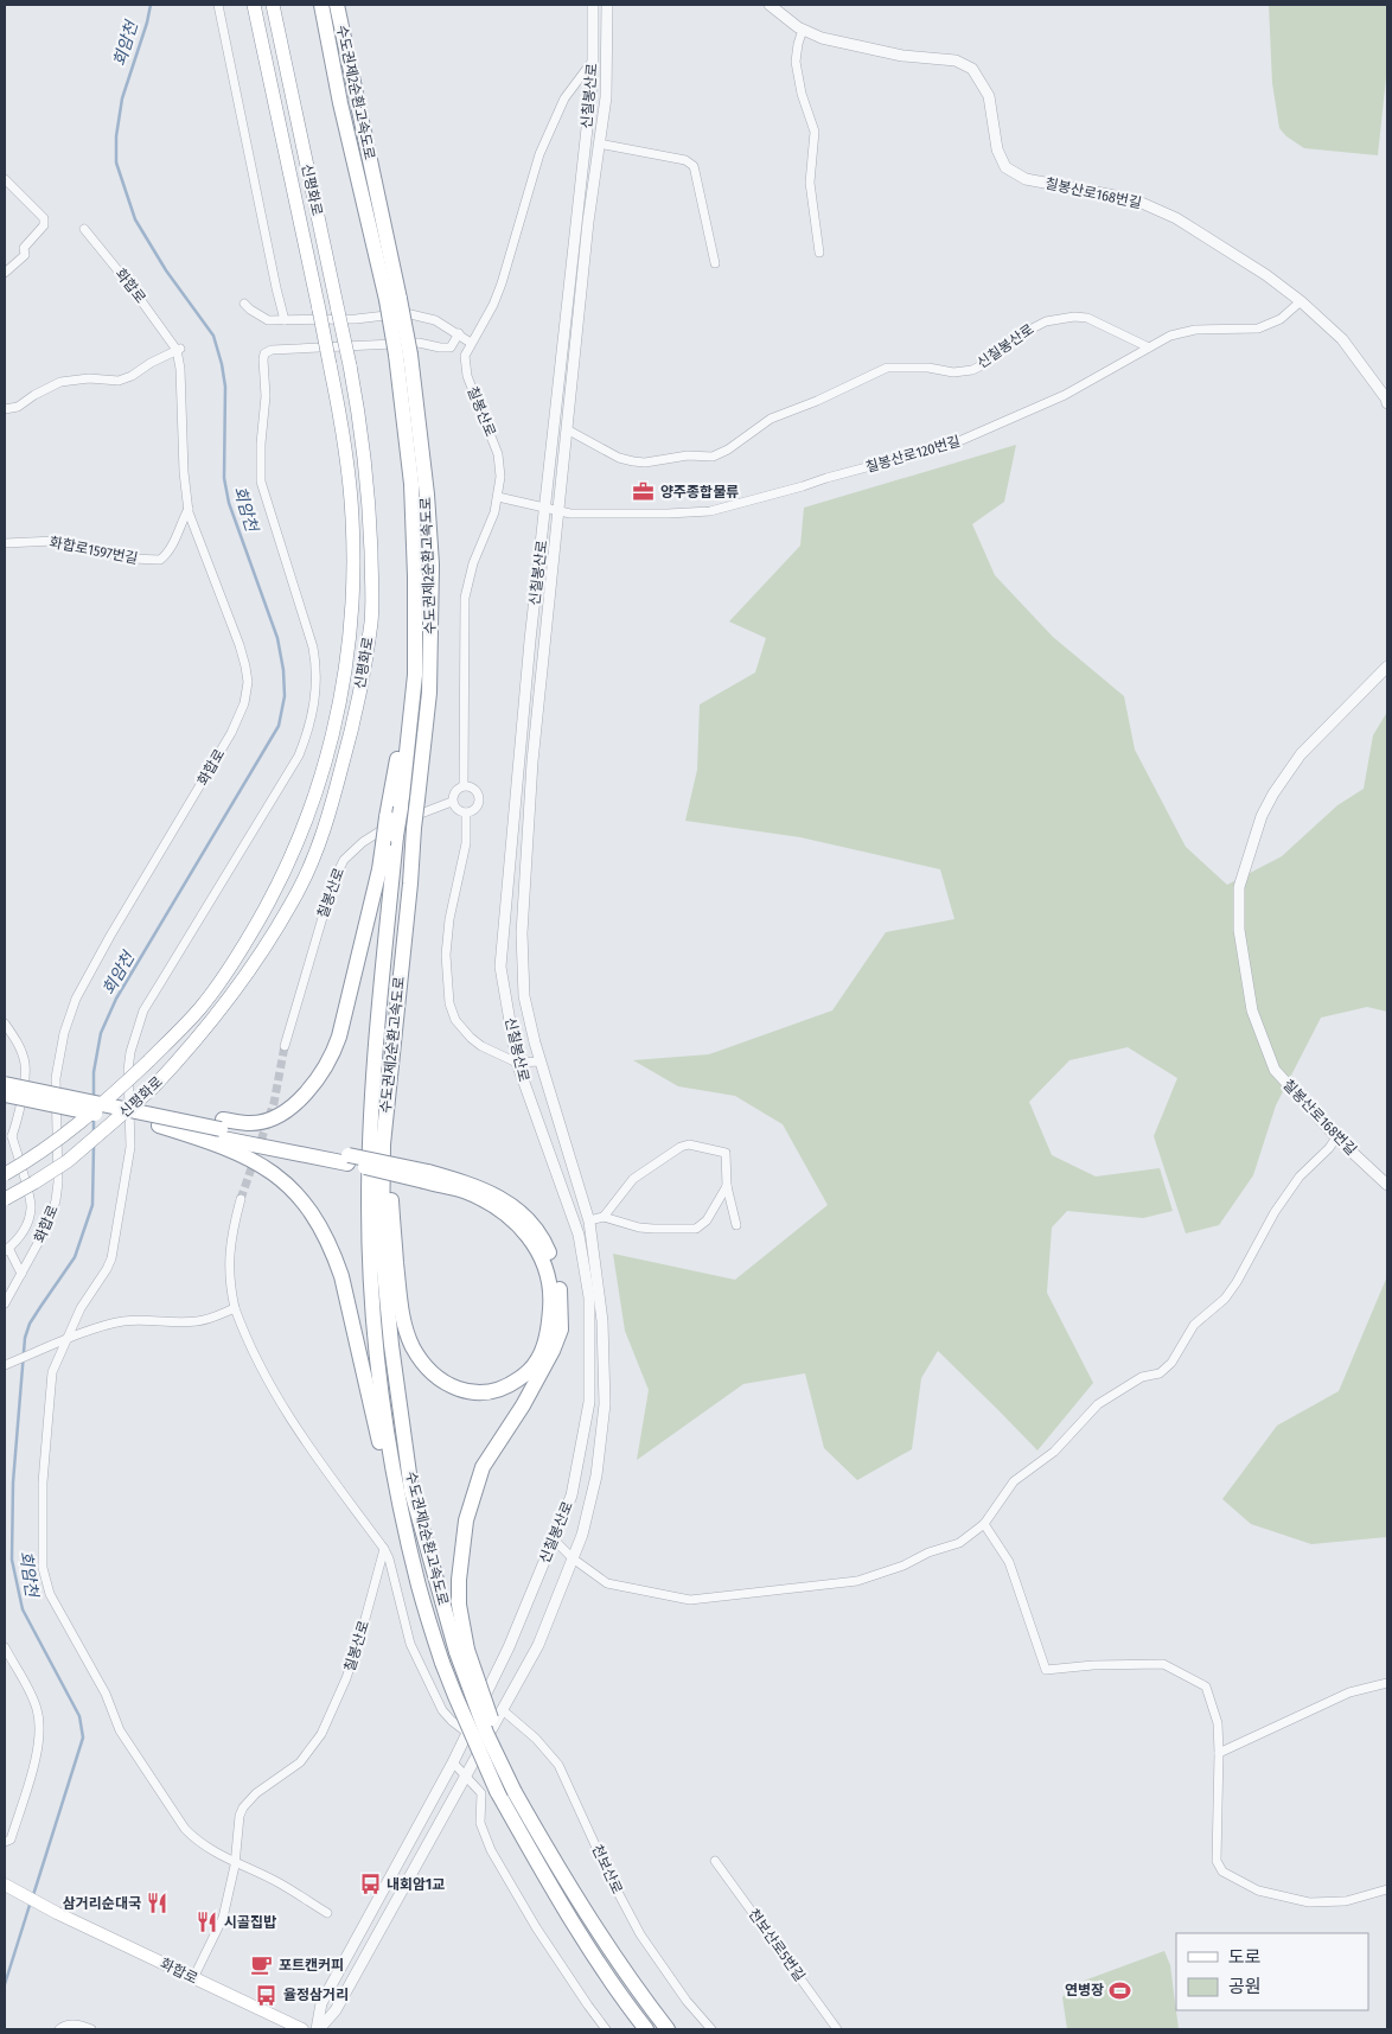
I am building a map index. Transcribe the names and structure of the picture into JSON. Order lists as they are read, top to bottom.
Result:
{
  "streets": {
    "highway": ["수도권제2순환고속도로", "신평화로"],
    "main road": ["화합로"],
    "street": [
      "신칠봉산로",
      "칠봉산로168번길",
      "칠봉산로",
      "칠봉산로120번길",
      "화합로1597번길",
      "천보산로",
      "천보산로5번길"
    ]
  },
  "crossings": [
    ["신칠봉산로", "칠봉산로"],
    ["신칠봉산로", "칠봉산로120번길"],
    ["신칠봉산로", "천보산로"],
    ["칠봉산로168번길", "칠봉산로120번길"],
    ["화합로", "칠봉산로"],
    ["화합로", "화합로1597번길"],
    ["칠봉산로", "칠봉산로120번길"]
  ],
  "water": ["회암천"],
  "places": {
    "office": ["양주종합물류"],
    "bus stop": ["내회암1교", "율정삼거리"],
    "restaurant": ["삼거리순대국", "시골집밥"],
    "cafe": ["포트캔커피"],
    "sports": ["연병장"]
  },
  "legend": ["도로", "공원"]
}
